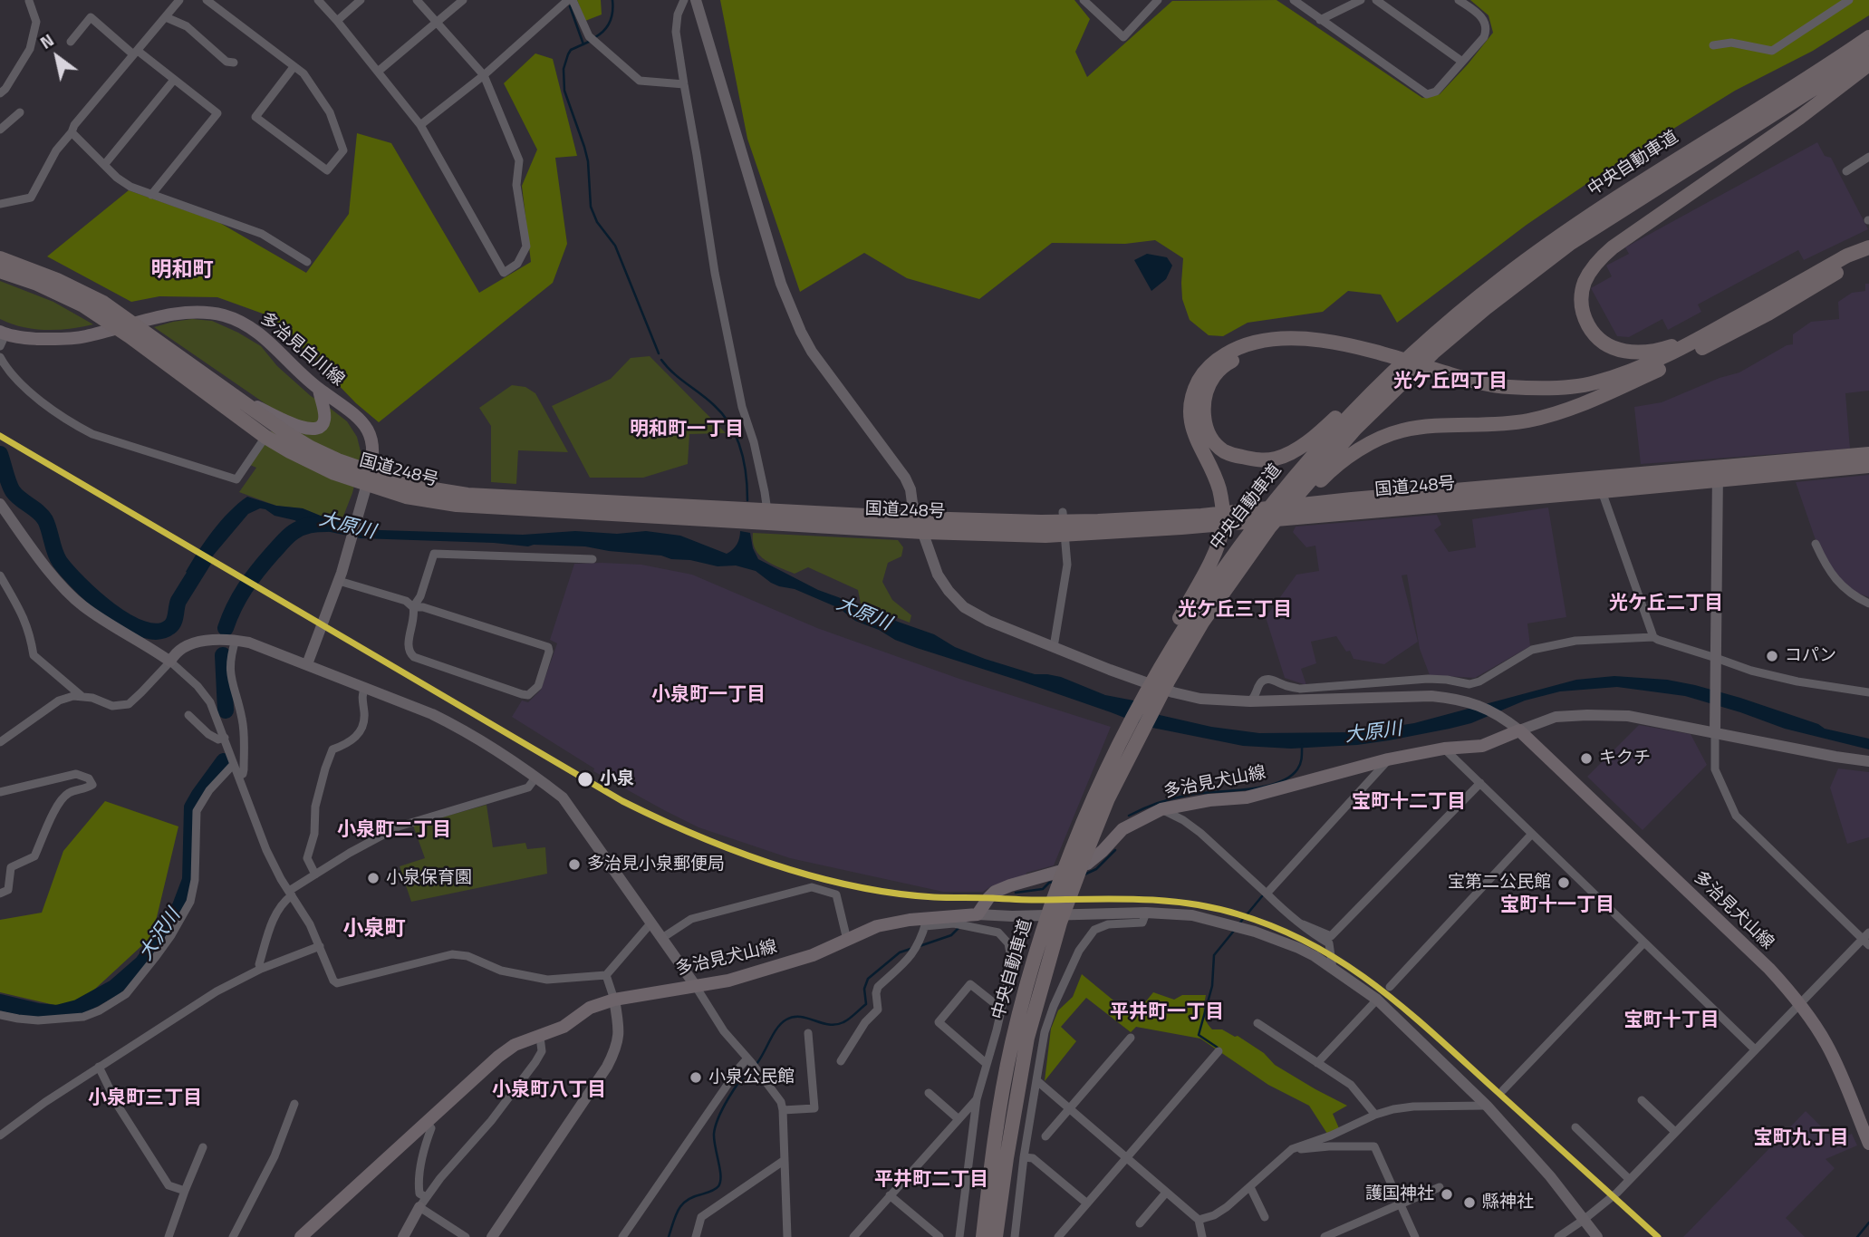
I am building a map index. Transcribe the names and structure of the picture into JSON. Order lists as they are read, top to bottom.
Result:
{
  "streets": {
    "highway": ["中央自動車道", "国道248号"],
    "main road": ["多治見白川線", "多治見犬山線"]
  },
  "crossings": [
    ["多治見白川線", "国道248号"]
  ],
  "districts": [
    "明和町",
    "光ケ丘四丁目",
    "明和町一丁目",
    "光ケ丘二丁目",
    "光ケ丘三丁目",
    "小泉町一丁目",
    "宝町十二丁目",
    "小泉町二丁目",
    "宝町十一丁目",
    "小泉町",
    "平井町一丁目",
    "宝町十丁目",
    "小泉町八丁目",
    "小泉町三丁目",
    "宝町九丁目",
    "平井町二丁目"
  ],
  "water": ["大原川", "大沢川"],
  "places": [
    "コパン",
    "キクチ",
    "小泉",
    "多治見小泉郵便局",
    "小泉保育園",
    "宝第二公民館",
    "小泉公民館",
    "護国神社",
    "縣神社"
  ],
  "north": "top left"
}
